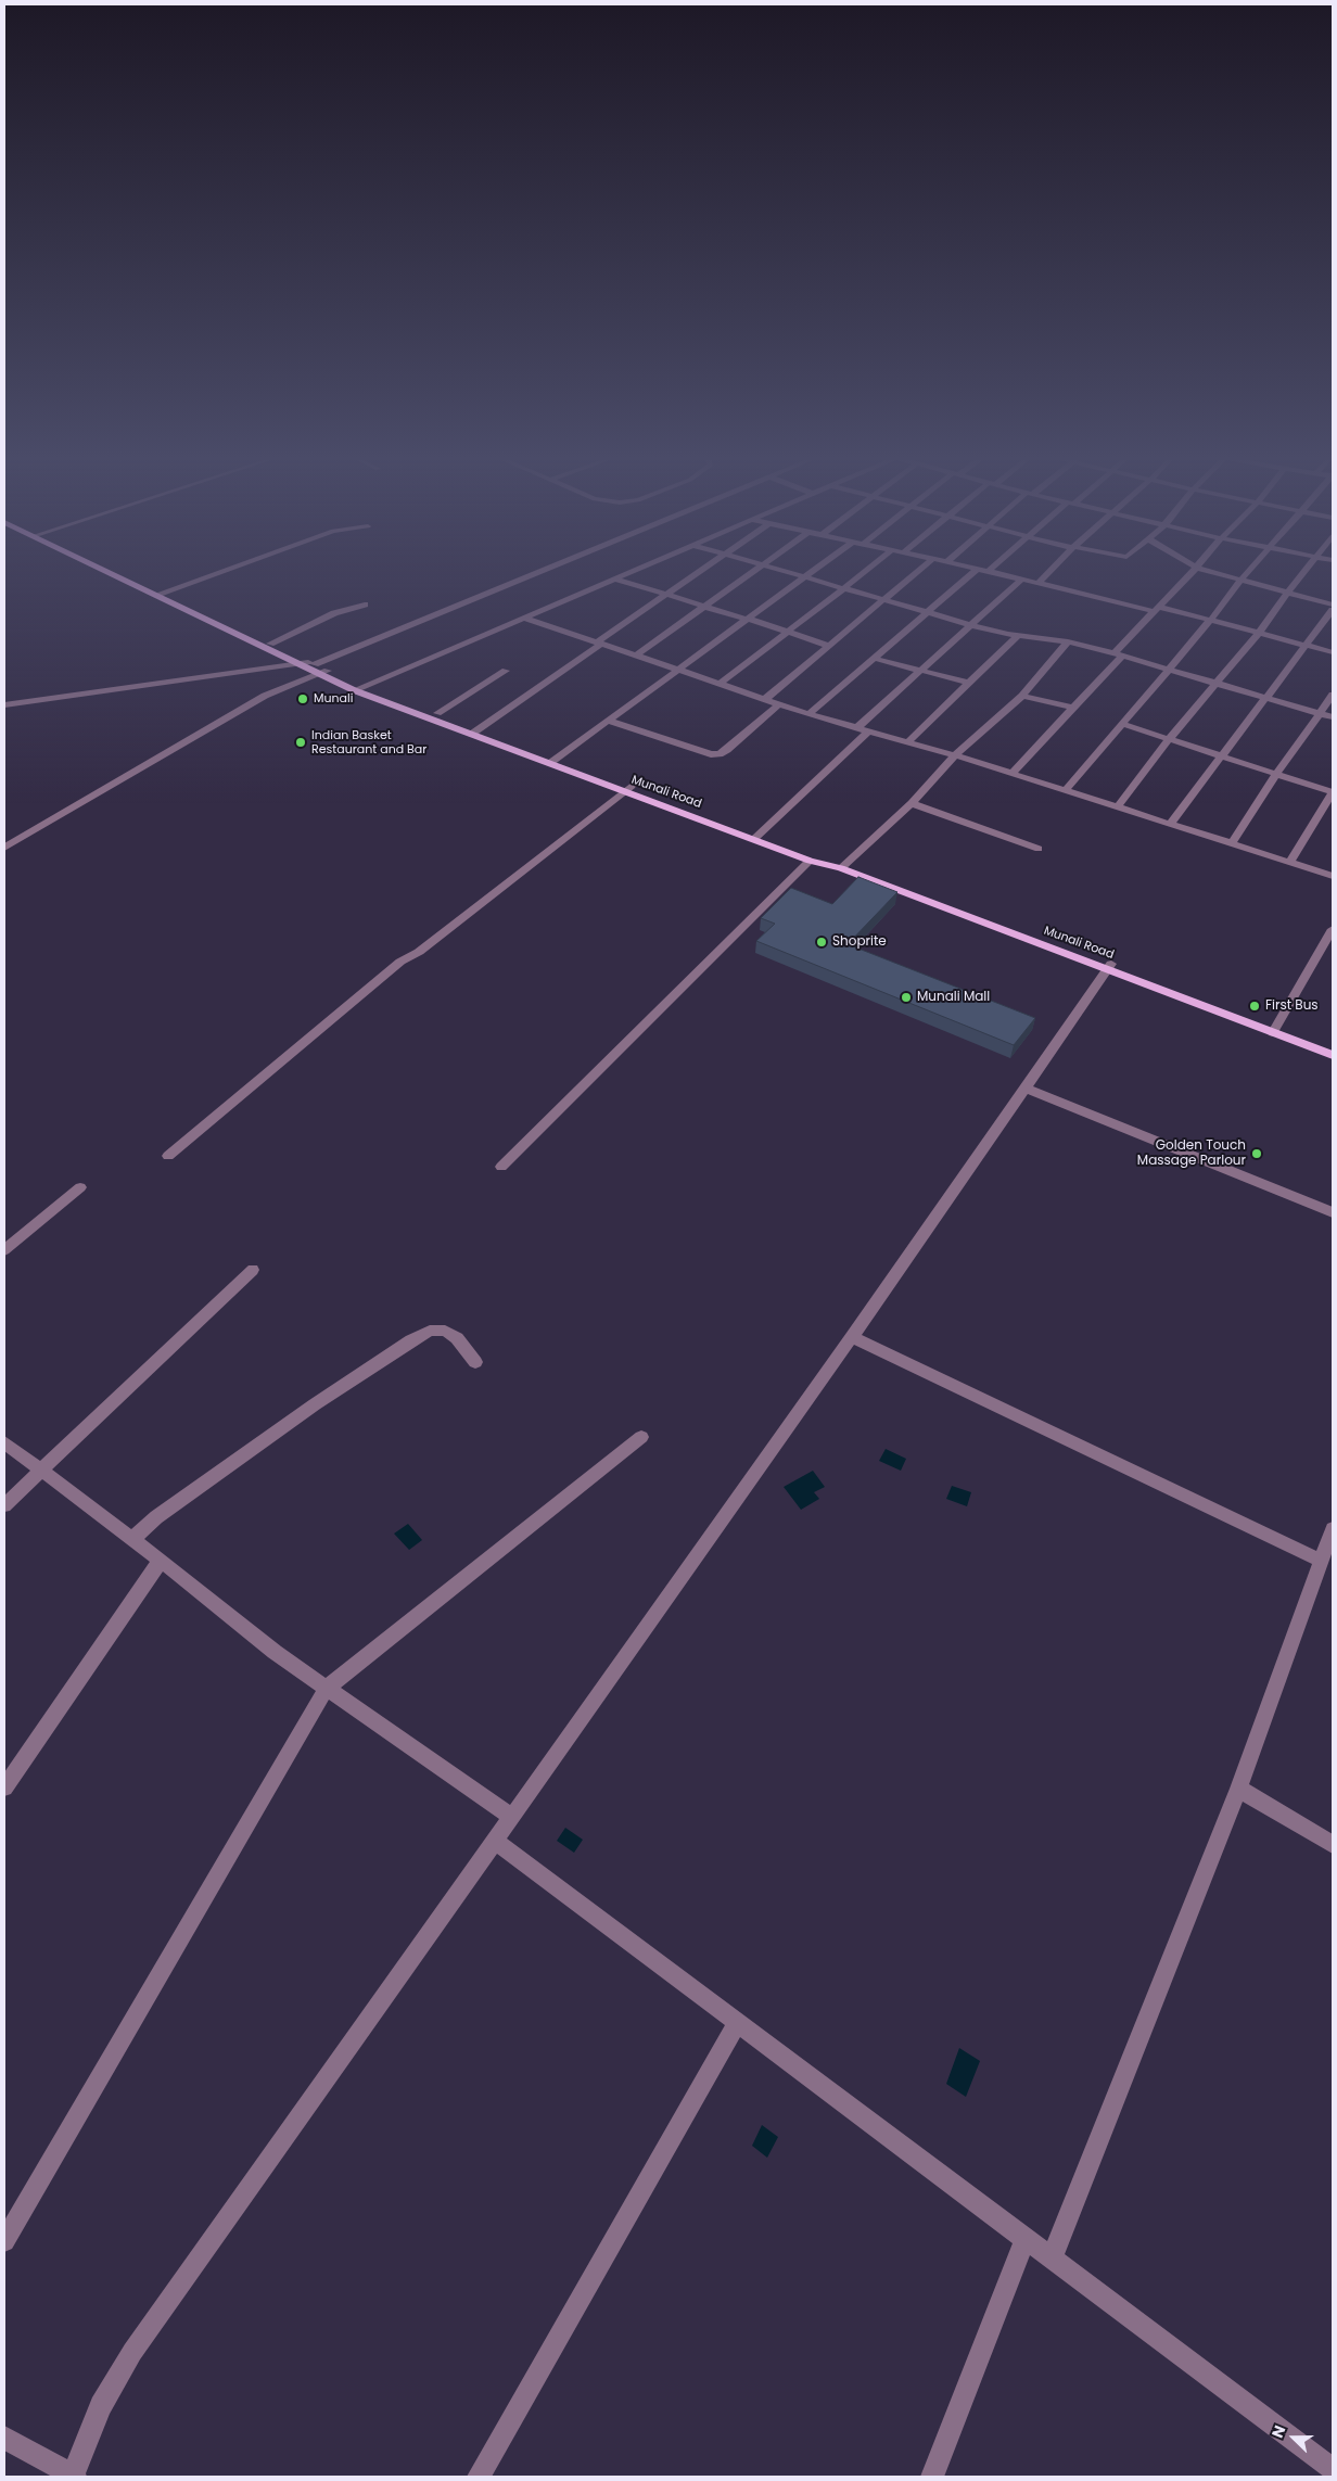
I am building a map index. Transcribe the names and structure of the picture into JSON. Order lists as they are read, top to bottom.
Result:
{
  "streets": {
    "main road": ["Munali Road"]
  },
  "places": [
    "Munali",
    "Indian Basket Restaurant and Bar",
    "Shoprite",
    "Munali Mall",
    "First Bus",
    "Golden Touch Massage Parlour"
  ],
  "north": "left"
}
